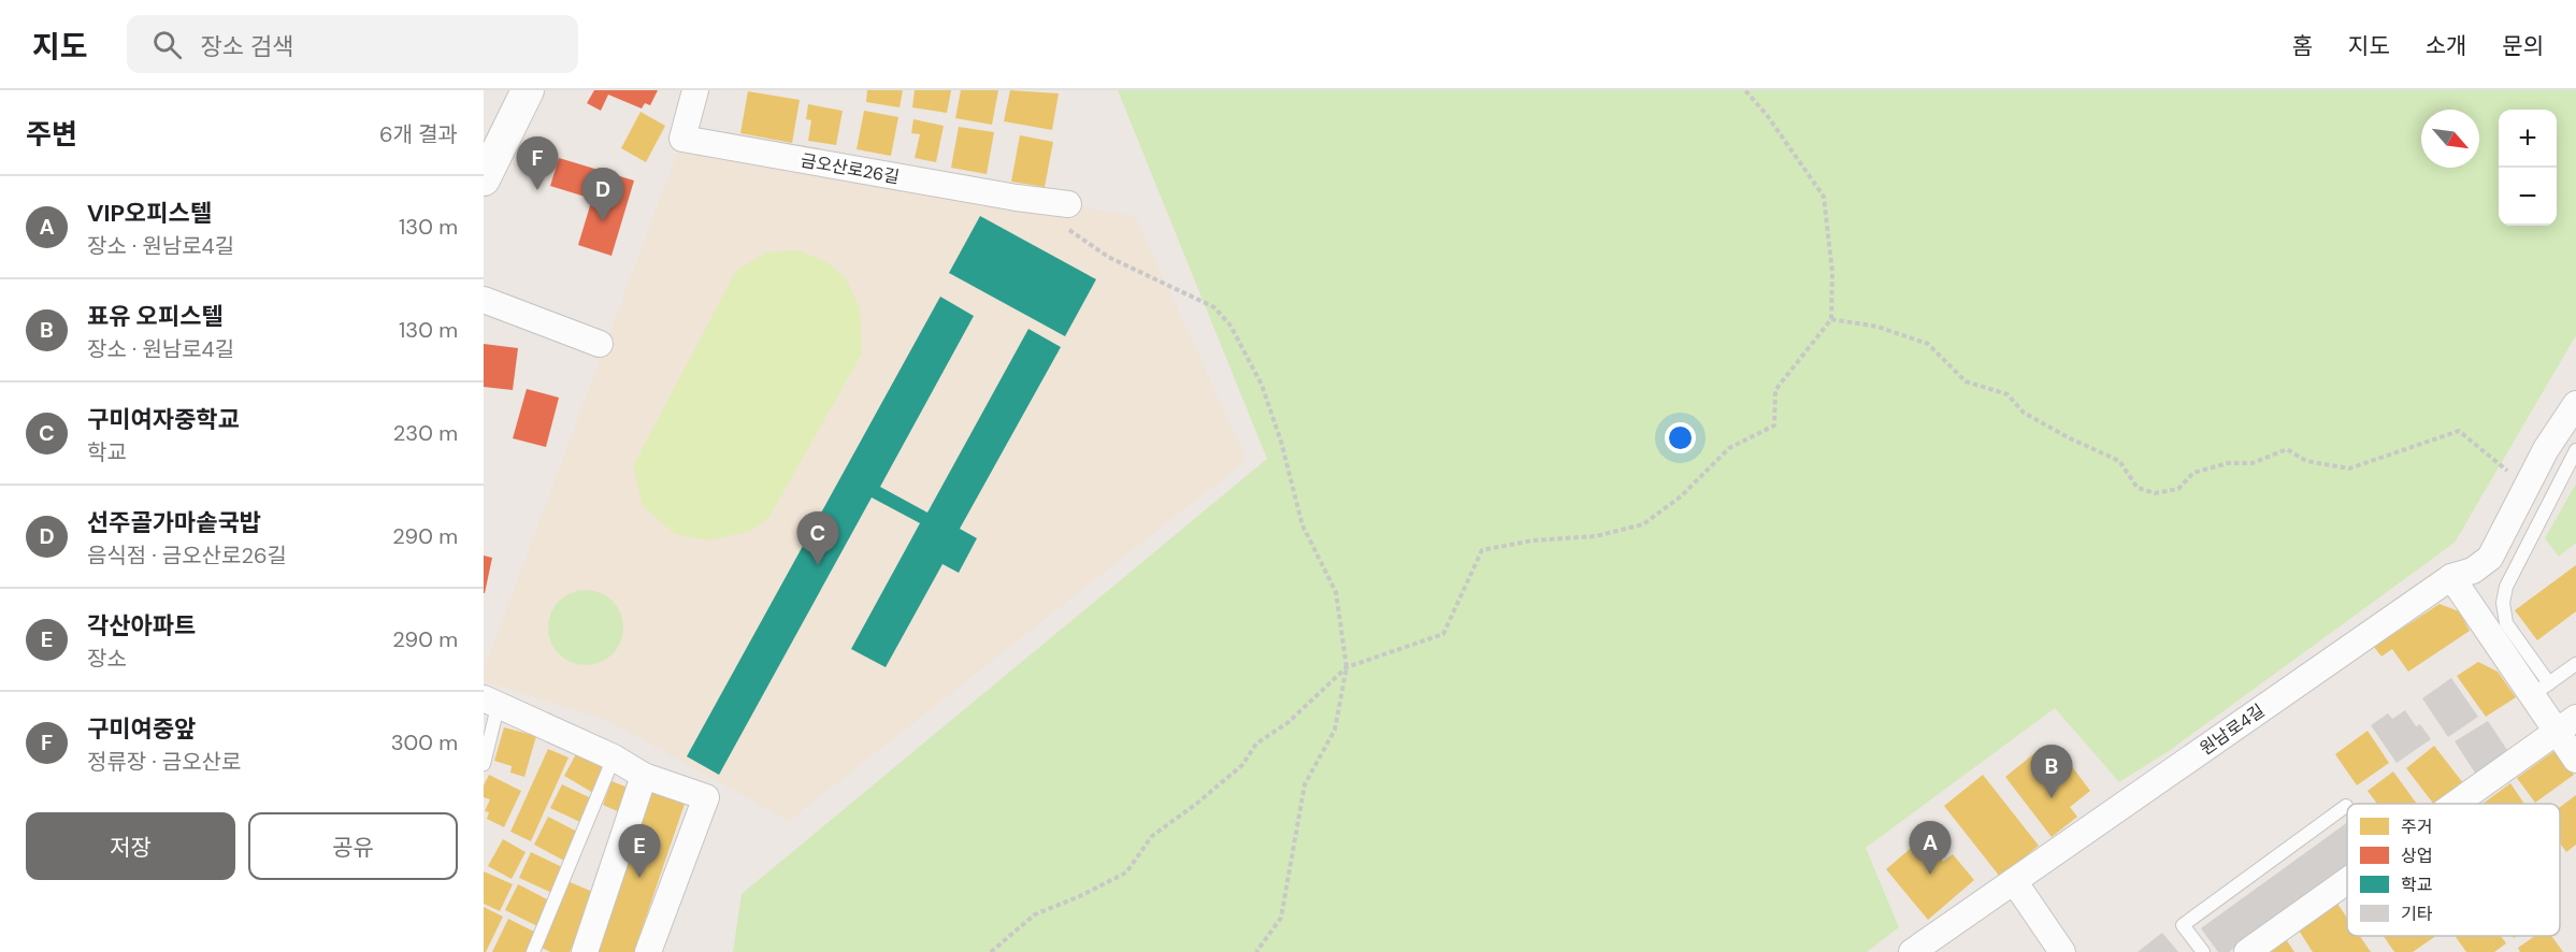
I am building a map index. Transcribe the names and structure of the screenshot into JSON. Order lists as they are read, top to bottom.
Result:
{
  "streets": {
    "street": ["금오산로26길", "원남로4길"]
  },
  "legend": [
    "주거",
    "상업",
    "학교",
    "기타"
  ],
  "north": "bottom right",
  "page": {
    "header": "지도",
    "search": "장소 검색",
    "nav": [
      "홈",
      "지도",
      "소개",
      "문의"
    ],
    "heading": ["주변", "6개 결과"],
    "map_buttons": ["+", "−"],
    "pins": [
      "F",
      "D",
      "C",
      "B",
      "A",
      "E"
    ],
    "list": [
      {
        "mark": "A",
        "name": "VIP오피스텔",
        "note": "장소 · 원남로4길",
        "value": "130 m"
      },
      {
        "mark": "B",
        "name": "표유 오피스텔",
        "note": "장소 · 원남로4길",
        "value": "130 m"
      },
      {
        "mark": "C",
        "name": "구미여자중학교",
        "note": "학교",
        "value": "230 m"
      },
      {
        "mark": "D",
        "name": "선주골가마솥국밥",
        "note": "음식점 · 금오산로26길",
        "value": "290 m"
      },
      {
        "mark": "E",
        "name": "각산아파트",
        "note": "장소",
        "value": "290 m"
      },
      {
        "mark": "F",
        "name": "구미여중앞",
        "note": "정류장 · 금오산로",
        "value": "300 m"
      }
    ],
    "buttons": ["저장", "공유"]
  }
}
